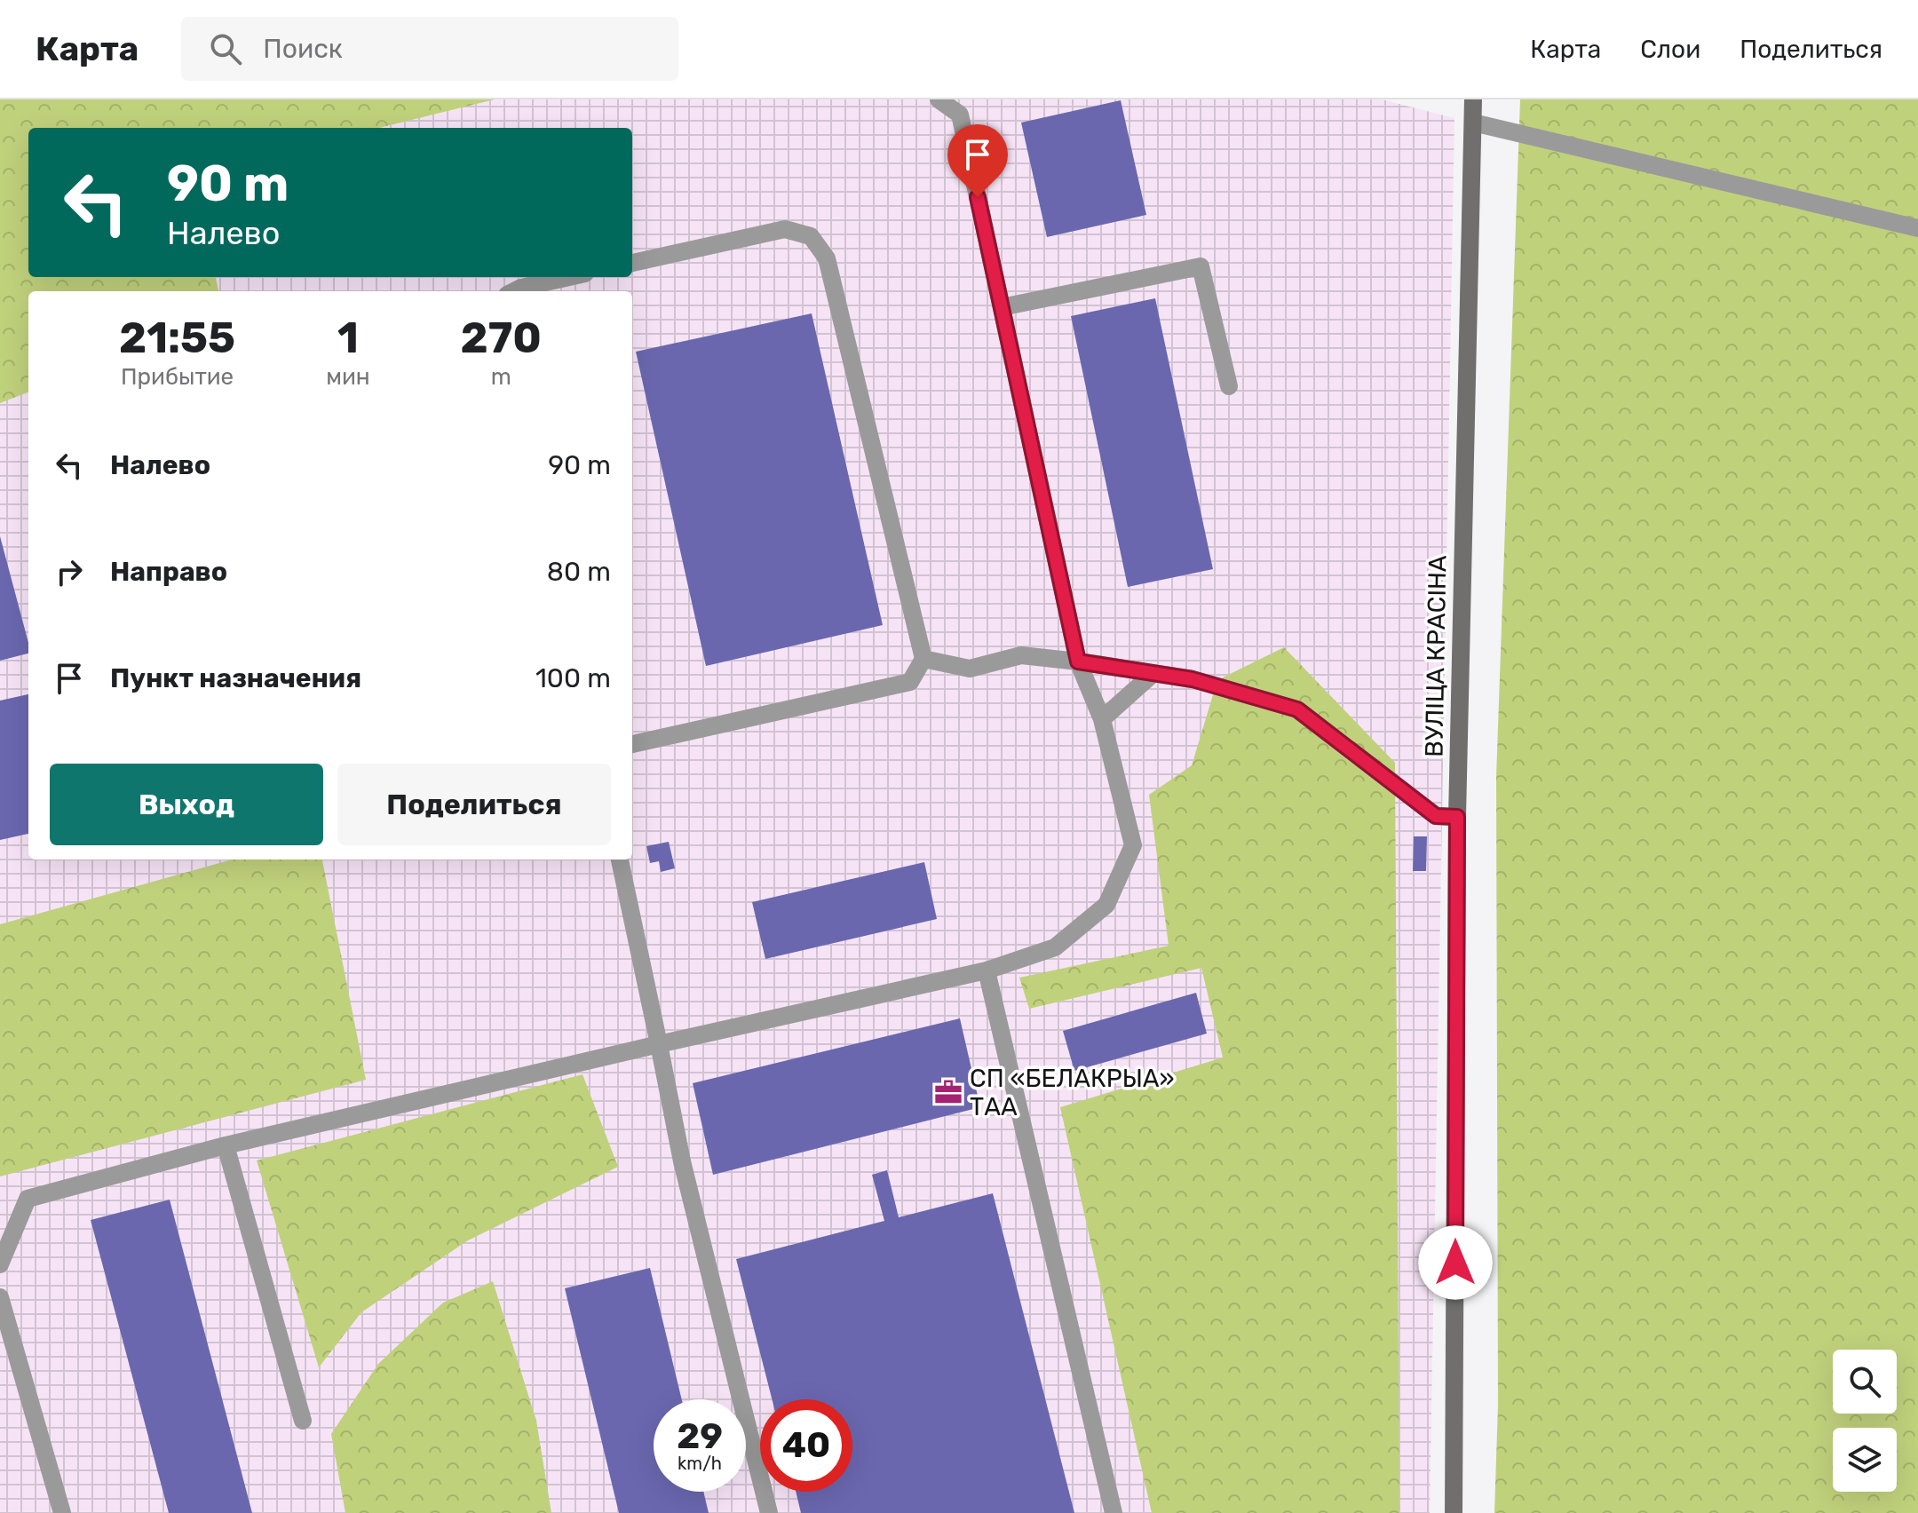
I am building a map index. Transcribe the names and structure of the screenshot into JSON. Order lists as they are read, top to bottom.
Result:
{
  "streets": {
    "street": ["ВУЛІЦА КРАСІНА"]
  },
  "places": {
    "office": ["СП «БЕЛАКРЫА» ТАА"]
  },
  "page": {
    "header": "Карта",
    "search": "Поиск",
    "nav": ["Карта", "Слои", "Поделиться"],
    "turn": ["90 m", "Налево"],
    "eta": [
      "21:55",
      "Прибытие",
      "1",
      "мин",
      "270",
      "m"
    ],
    "list": [
      {
        "name": "Налево",
        "value": "90 m"
      },
      {
        "name": "Направо",
        "value": "80 m"
      },
      {
        "name": "Пункт назначения",
        "value": "100 m"
      }
    ],
    "buttons": ["Выход", "Поделиться"],
    "speed": "29 km/h",
    "limit": "40"
  }
}
